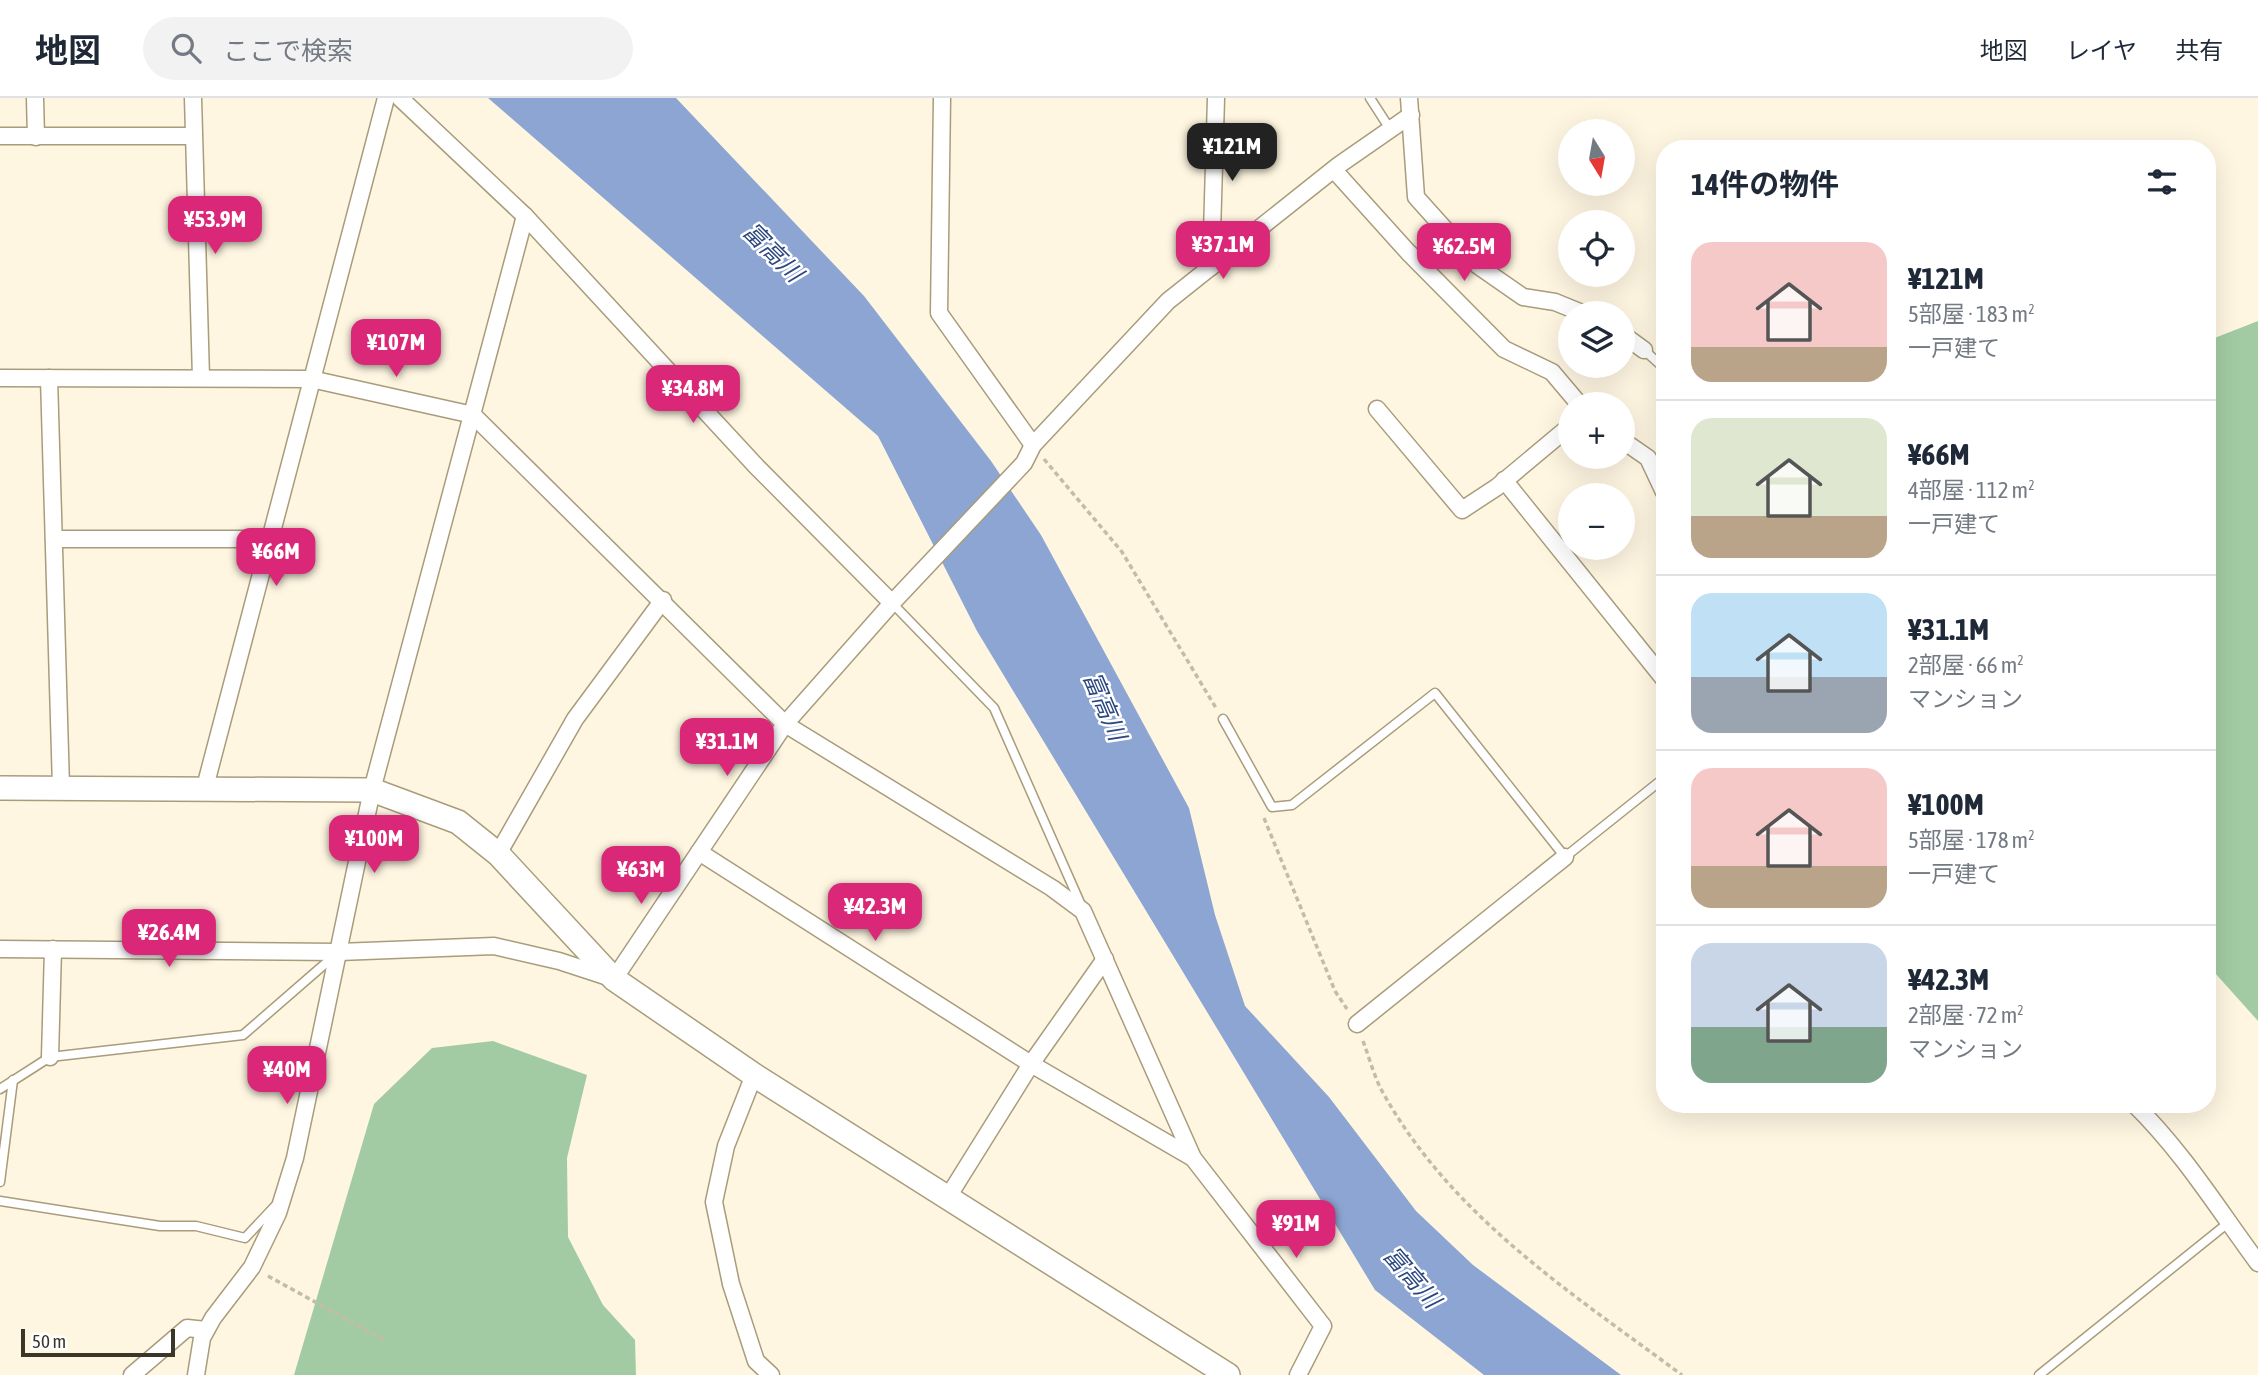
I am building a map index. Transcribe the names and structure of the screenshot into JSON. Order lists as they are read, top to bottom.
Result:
{
  "water": ["富高川"],
  "scale_bar": "50 m",
  "north": "bottom",
  "page": {
    "header": "地図",
    "search": "ここで検索",
    "nav": ["地図", "レイヤ", "共有"],
    "map_buttons": ["+", "−"],
    "price": [
      "¥121M",
      "¥53.9M",
      "¥37.1M",
      "¥62.5M",
      "¥107M",
      "¥34.8M",
      "¥66M",
      "¥31.1M",
      "¥100M",
      "¥63M",
      "¥42.3M",
      "¥26.4M",
      "¥40M",
      "¥91M"
    ],
    "heading": "14件の物件",
    "list": [
      {
        "name": "¥121M",
        "note": "5部屋 · 183 m² · 一戸建て"
      },
      {
        "name": "¥66M",
        "note": "4部屋 · 112 m² · 一戸建て"
      },
      {
        "name": "¥31.1M",
        "note": "2部屋 · 66 m² · マンション"
      },
      {
        "name": "¥100M",
        "note": "5部屋 · 178 m² · 一戸建て"
      },
      {
        "name": "¥42.3M",
        "note": "2部屋 · 72 m² · マンション"
      }
    ],
    "scale": "50 m"
  }
}
